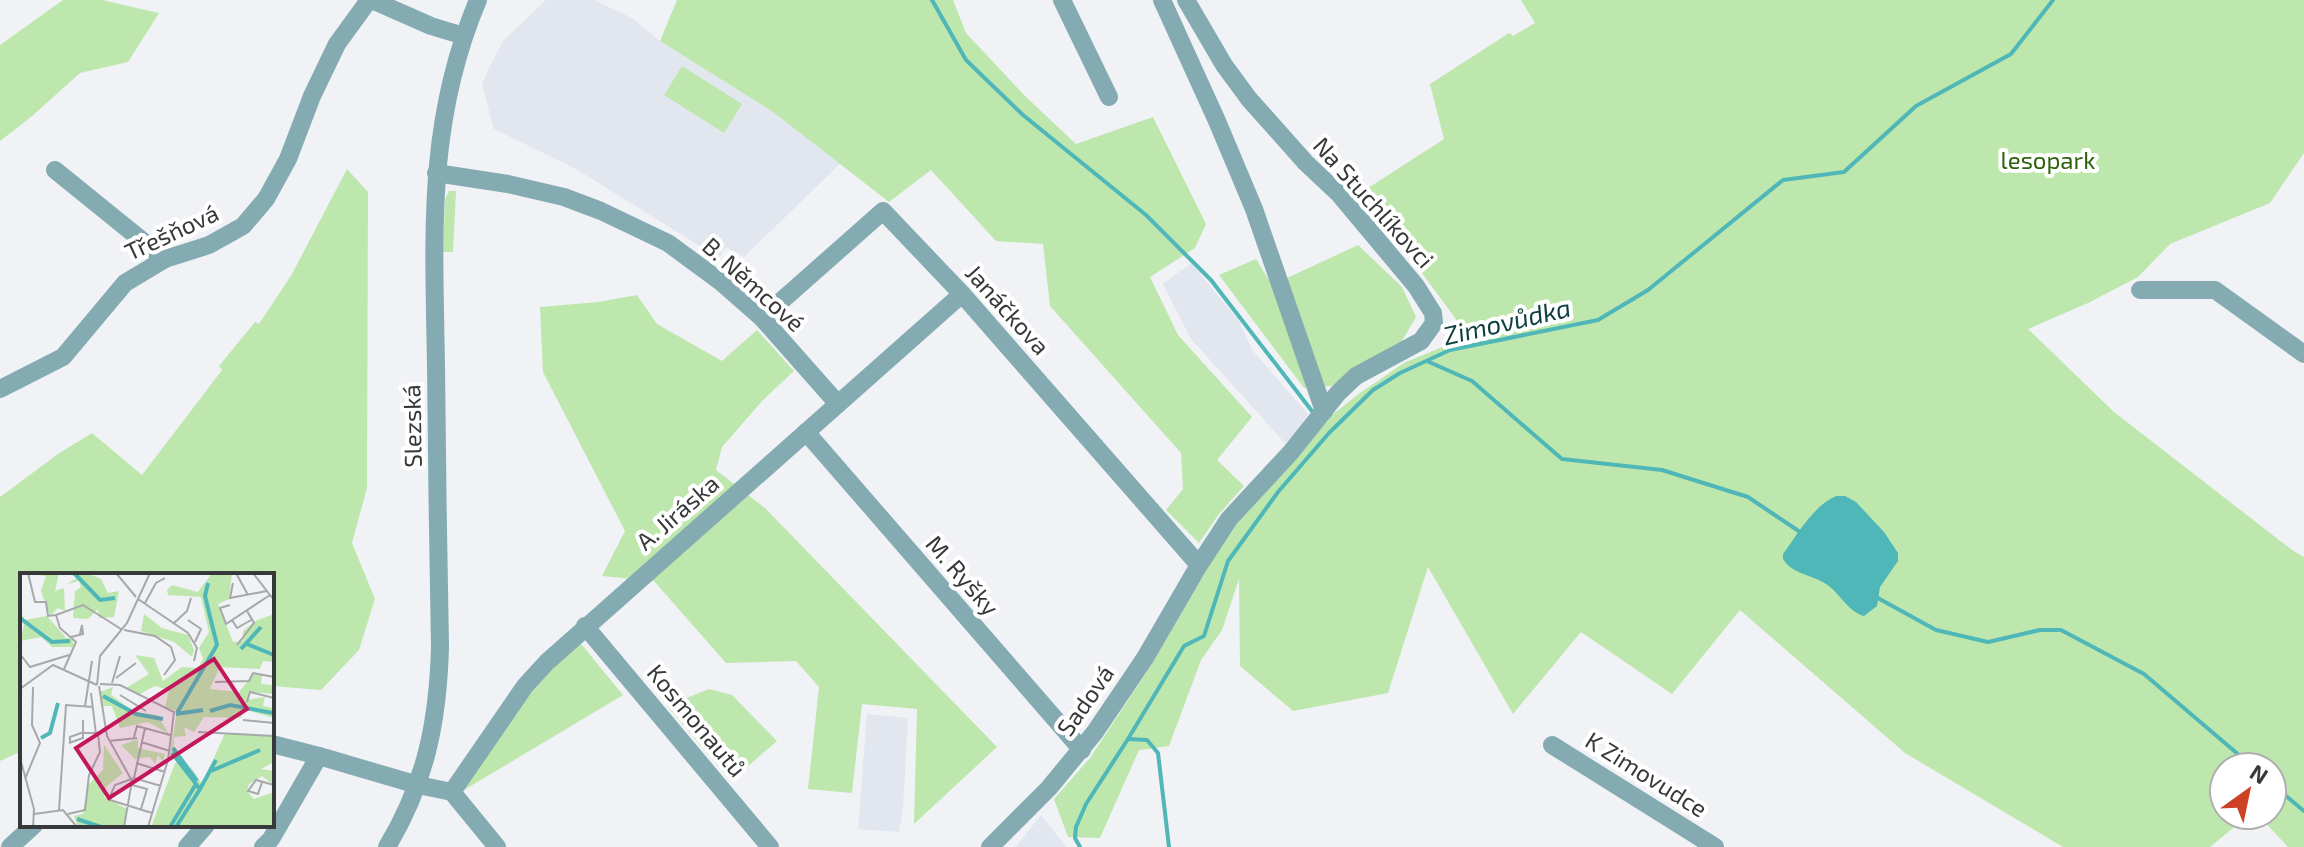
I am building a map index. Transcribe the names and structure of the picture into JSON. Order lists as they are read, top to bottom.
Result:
{
  "streets": {
    "street": [
      "Na Stuchlíkovci",
      "Třešňová",
      "B. Němcové",
      "Janáčkova",
      "Slezská",
      "A. Jiráska",
      "M. Ryšky",
      "Sadová",
      "Kosmonautů",
      "K Zimovudce"
    ]
  },
  "crossings": [
    ["Na Stuchlíkovci", "Janáčkova"],
    ["Na Stuchlíkovci", "Sadová"],
    ["B. Němcové", "Janáčkova"],
    ["B. Němcové", "Slezská"],
    ["B. Němcové", "A. Jiráska"],
    ["Janáčkova", "A. Jiráska"],
    ["Janáčkova", "Sadová"],
    ["A. Jiráska", "M. Ryšky"],
    ["A. Jiráska", "Kosmonautů"],
    ["M. Ryšky", "Sadová"]
  ],
  "water": ["Zimovůdka"],
  "parks": ["lesopark"],
  "north": "top right"
}
